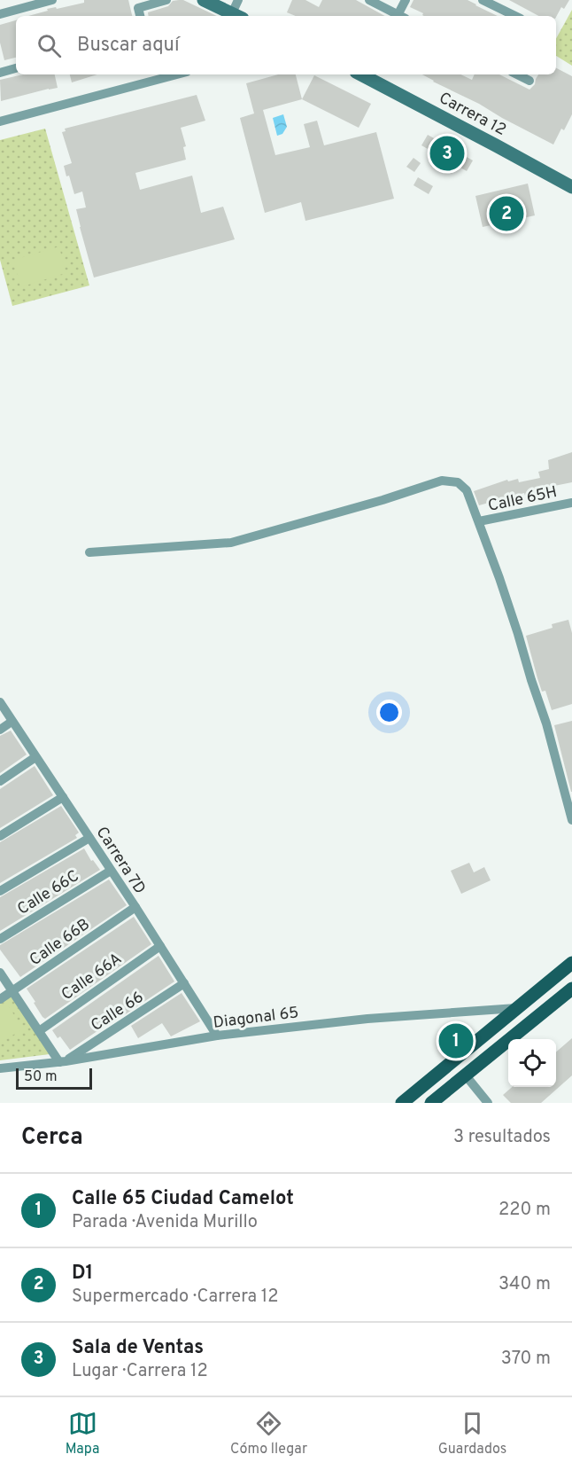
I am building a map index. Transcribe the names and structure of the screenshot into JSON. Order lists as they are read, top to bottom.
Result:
{
  "streets": {
    "main road": ["Carrera 12"],
    "street": [
      "Calle 65H",
      "Carrera 7D",
      "Calle 66C",
      "Calle 66B",
      "Calle 66A",
      "Calle 66",
      "Diagonal 65"
    ]
  },
  "crossings": [
    ["Carrera 7D", "Calle 66C"],
    ["Carrera 7D", "Calle 66B"],
    ["Carrera 7D", "Calle 66A"],
    ["Carrera 7D", "Calle 66"],
    ["Carrera 7D", "Diagonal 65"],
    ["Calle 66", "Diagonal 65"]
  ],
  "scale_bar": "50 m",
  "page": {
    "search": "Buscar aquí",
    "pins": ["3", "2", "1"],
    "scale": "50 m",
    "heading": ["Cerca", "3 resultados"],
    "list": [
      {
        "mark": "1",
        "name": "Calle 65 Ciudad Camelot",
        "note": "Parada · Avenida Murillo",
        "value": "220 m"
      },
      {
        "mark": "2",
        "name": "D1",
        "note": "Supermercado · Carrera 12",
        "value": "340 m"
      },
      {
        "mark": "3",
        "name": "Sala de Ventas",
        "note": "Lugar · Carrera 12",
        "value": "370 m"
      }
    ],
    "nav": ["Mapa", "Cómo llegar", "Guardados"]
  }
}
